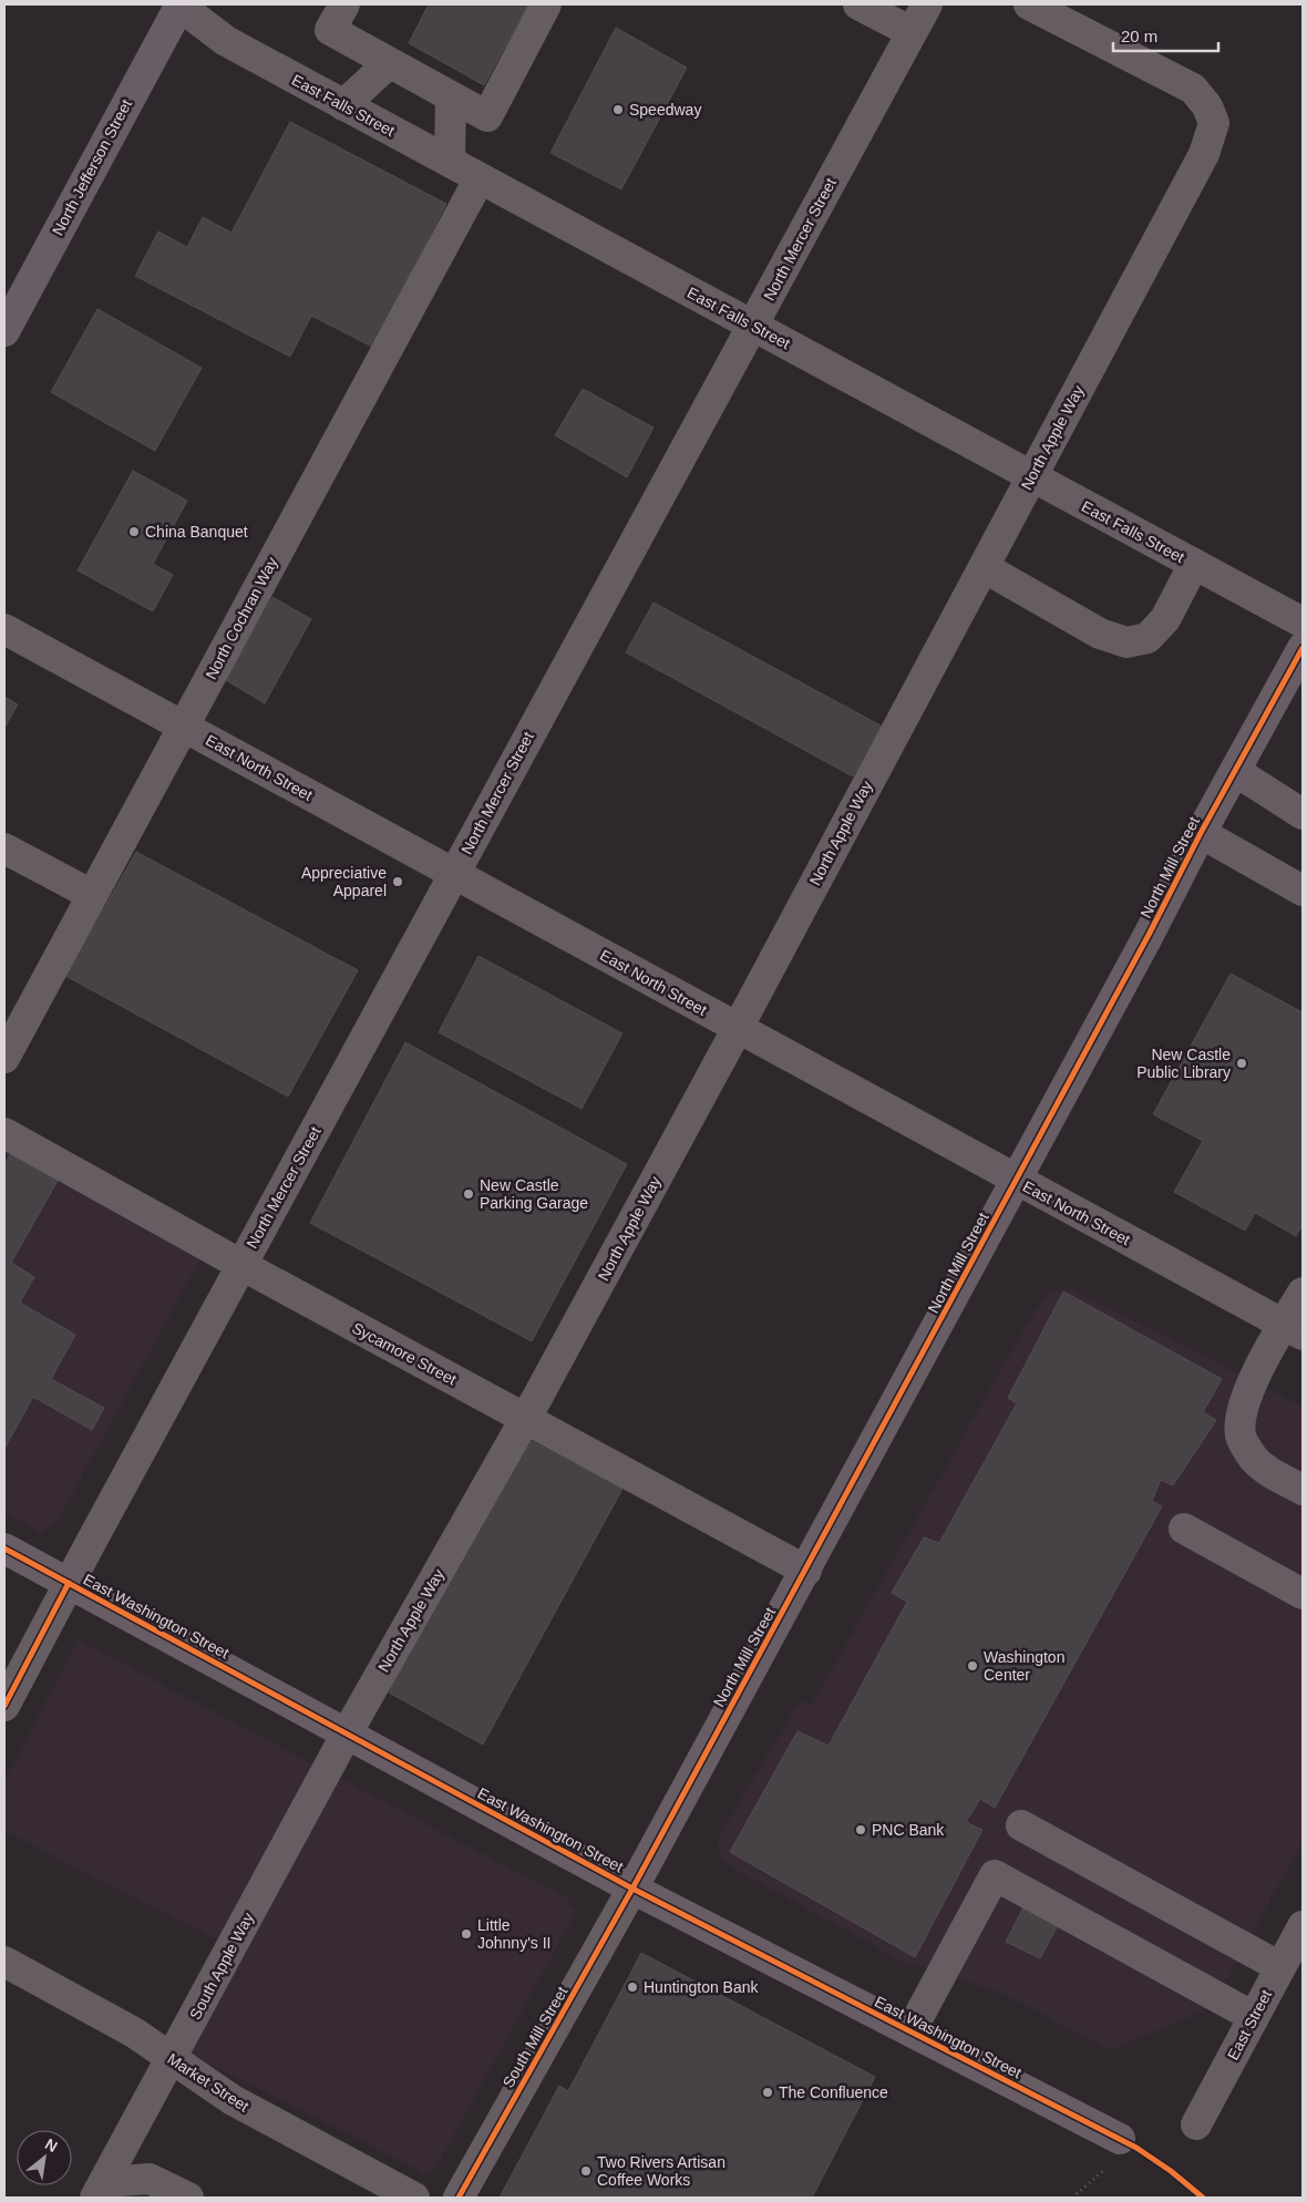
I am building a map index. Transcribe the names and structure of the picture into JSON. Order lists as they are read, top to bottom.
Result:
{
  "streets": {
    "main road": ["North Jefferson Street", "North Mill Street", "East Washington Street"],
    "street": [
      "East Falls Street",
      "North Mercer Street",
      "North Apple Way",
      "North Cochran Way",
      "East North Street",
      "Sycamore Street",
      "South Apple Way",
      "East Street",
      "South Mill Street",
      "Market Street"
    ]
  },
  "crossings": [
    ["East Falls Street", "North Jefferson Street"],
    ["East Falls Street", "North Mercer Street"],
    ["East Falls Street", "North Apple Way"],
    ["East Falls Street", "North Cochran Way"],
    ["North Mercer Street", "East North Street"],
    ["North Mercer Street", "Sycamore Street"],
    ["North Mercer Street", "East Washington Street"],
    ["North Apple Way", "East North Street"],
    ["North Apple Way", "Sycamore Street"],
    ["North Apple Way", "East Washington Street"],
    ["North Apple Way", "South Apple Way"],
    ["North Cochran Way", "East North Street"],
    ["East North Street", "North Mill Street"],
    ["North Mill Street", "Sycamore Street"],
    ["North Mill Street", "East Washington Street"],
    ["North Mill Street", "South Mill Street"],
    ["East Washington Street", "South Apple Way"],
    ["East Washington Street", "South Mill Street"],
    ["South Apple Way", "Market Street"]
  ],
  "places": [
    "Speedway",
    "China Banquet",
    "Appreciative Apparel",
    "New Castle Public Library",
    "New Castle Parking Garage",
    "Washington Center",
    "PNC Bank",
    "Little Johnny's II",
    "Huntington Bank",
    "The Confluence",
    "Two Rivers Artisan Coffee Works"
  ],
  "scale_bar": "20 m",
  "north": "top right"
}
